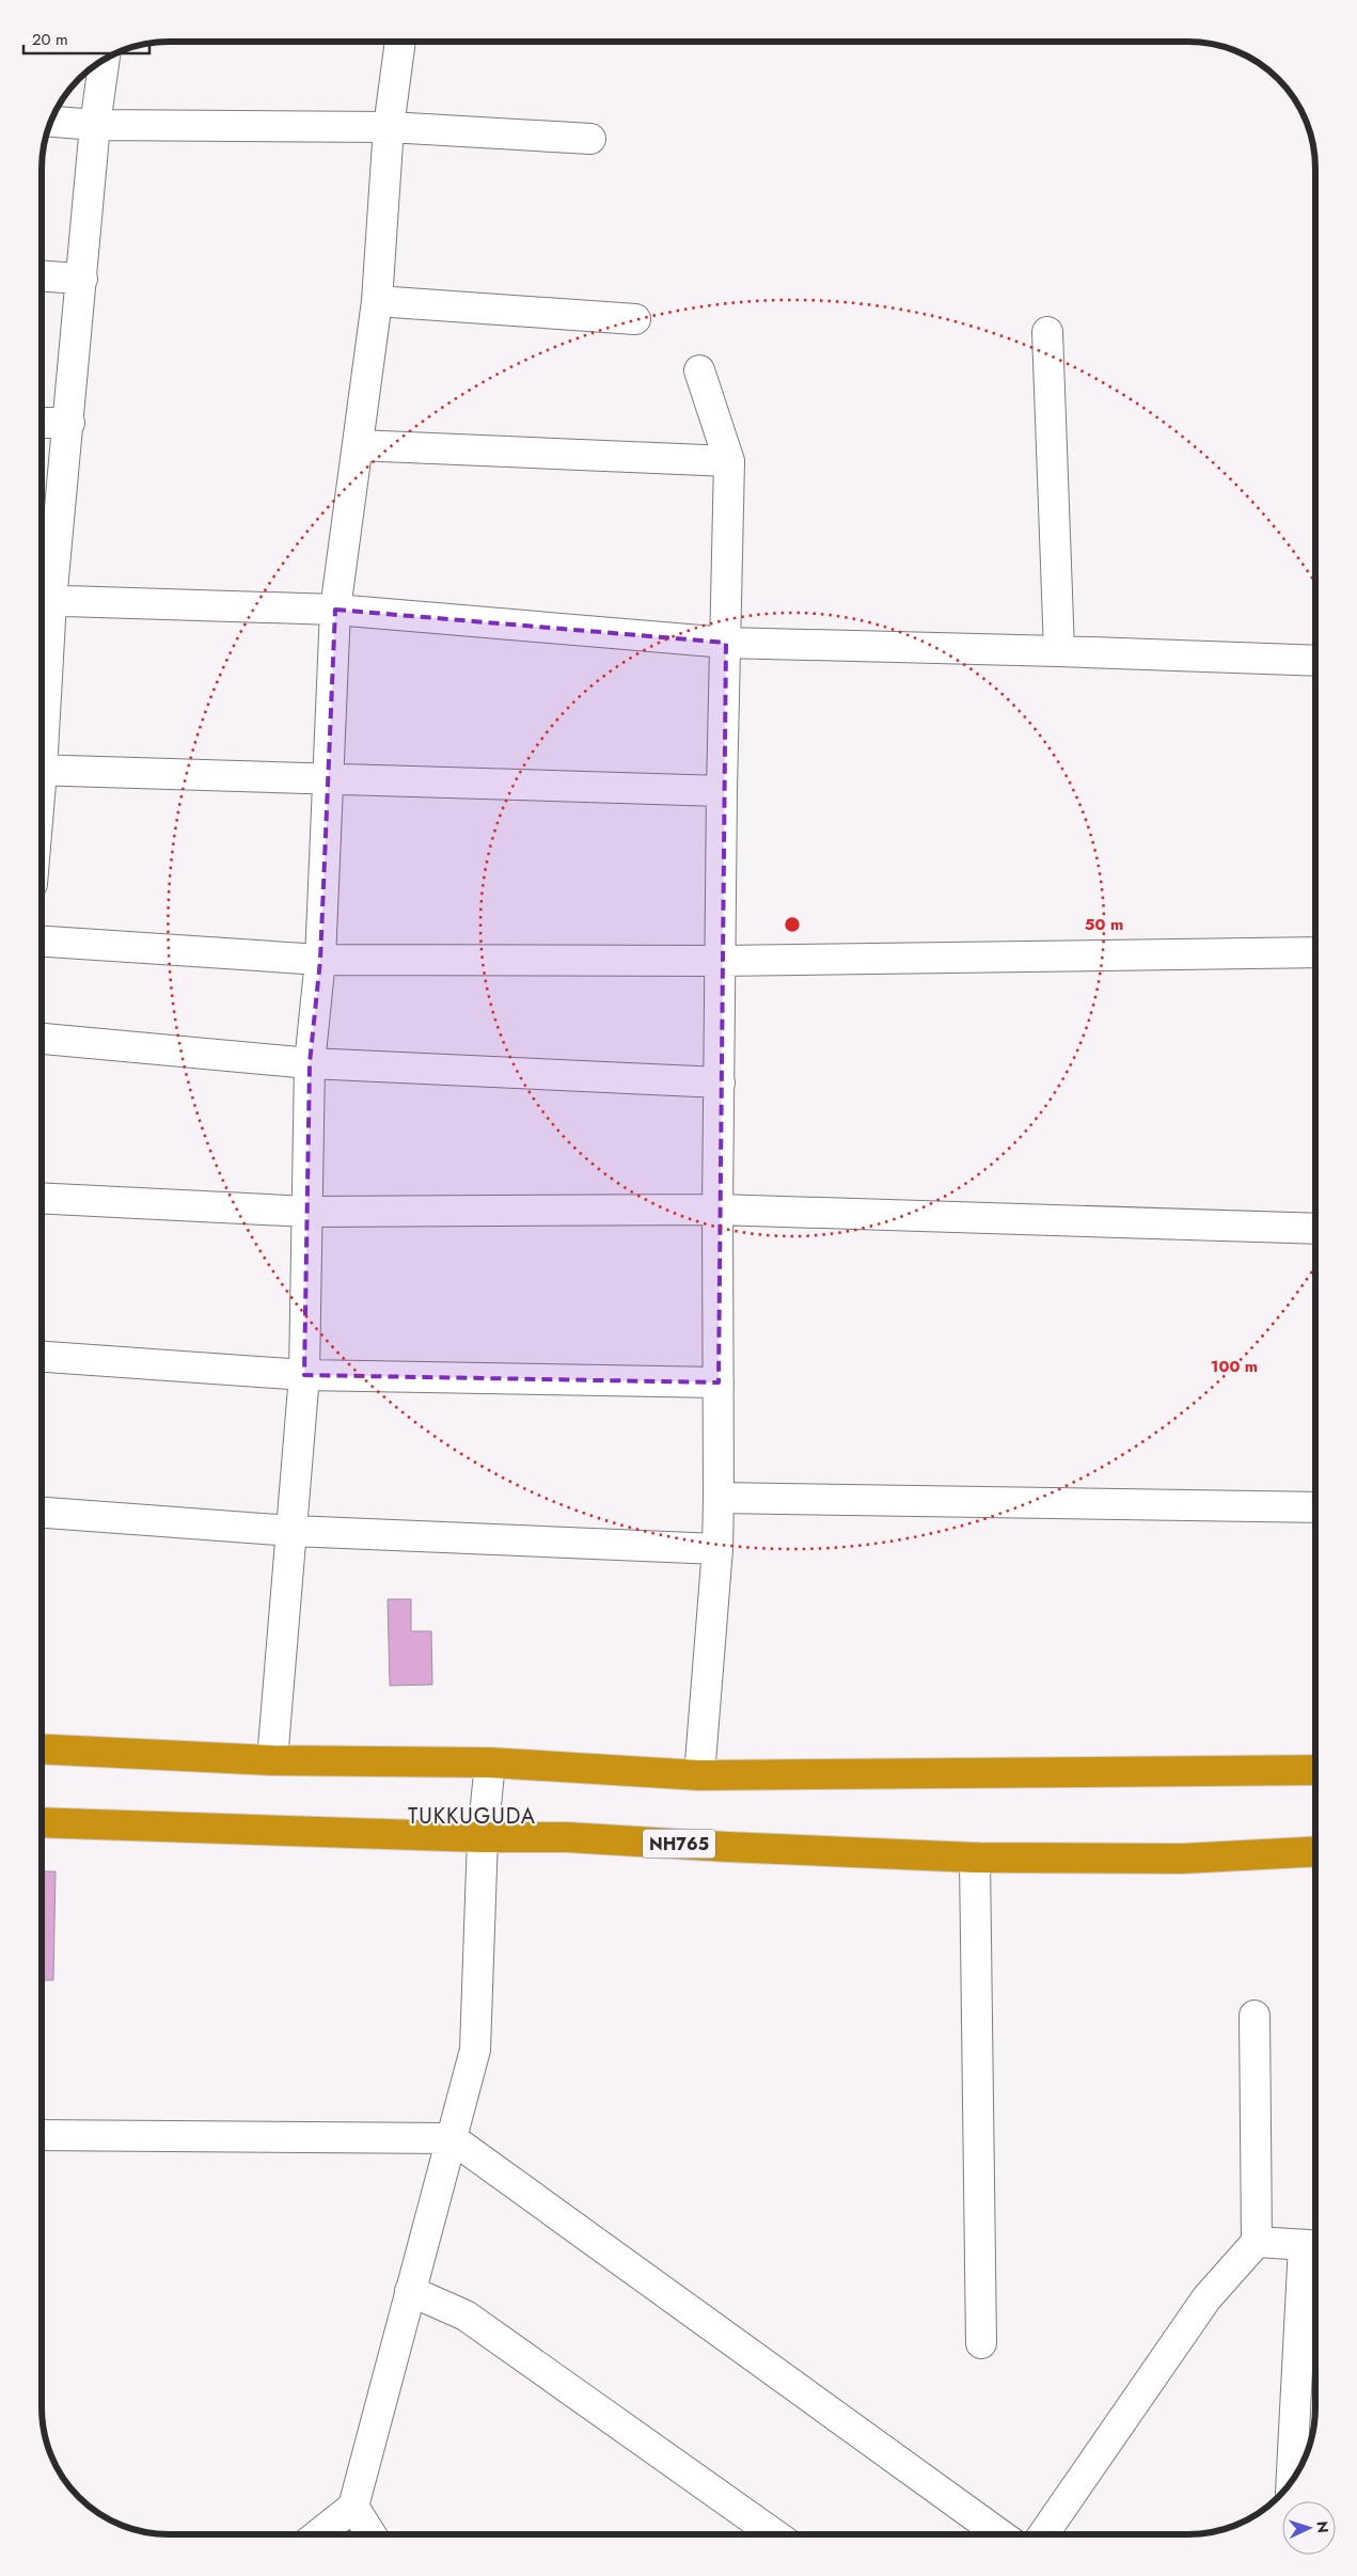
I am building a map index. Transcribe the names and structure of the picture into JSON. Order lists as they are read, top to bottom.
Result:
{
  "streets": {
    "highway": ["NH765"]
  },
  "districts": ["TUKKUGUDA"],
  "scale_bar": "20 m",
  "north": "right",
  "rings": ["50 m", "100 m"]
}
